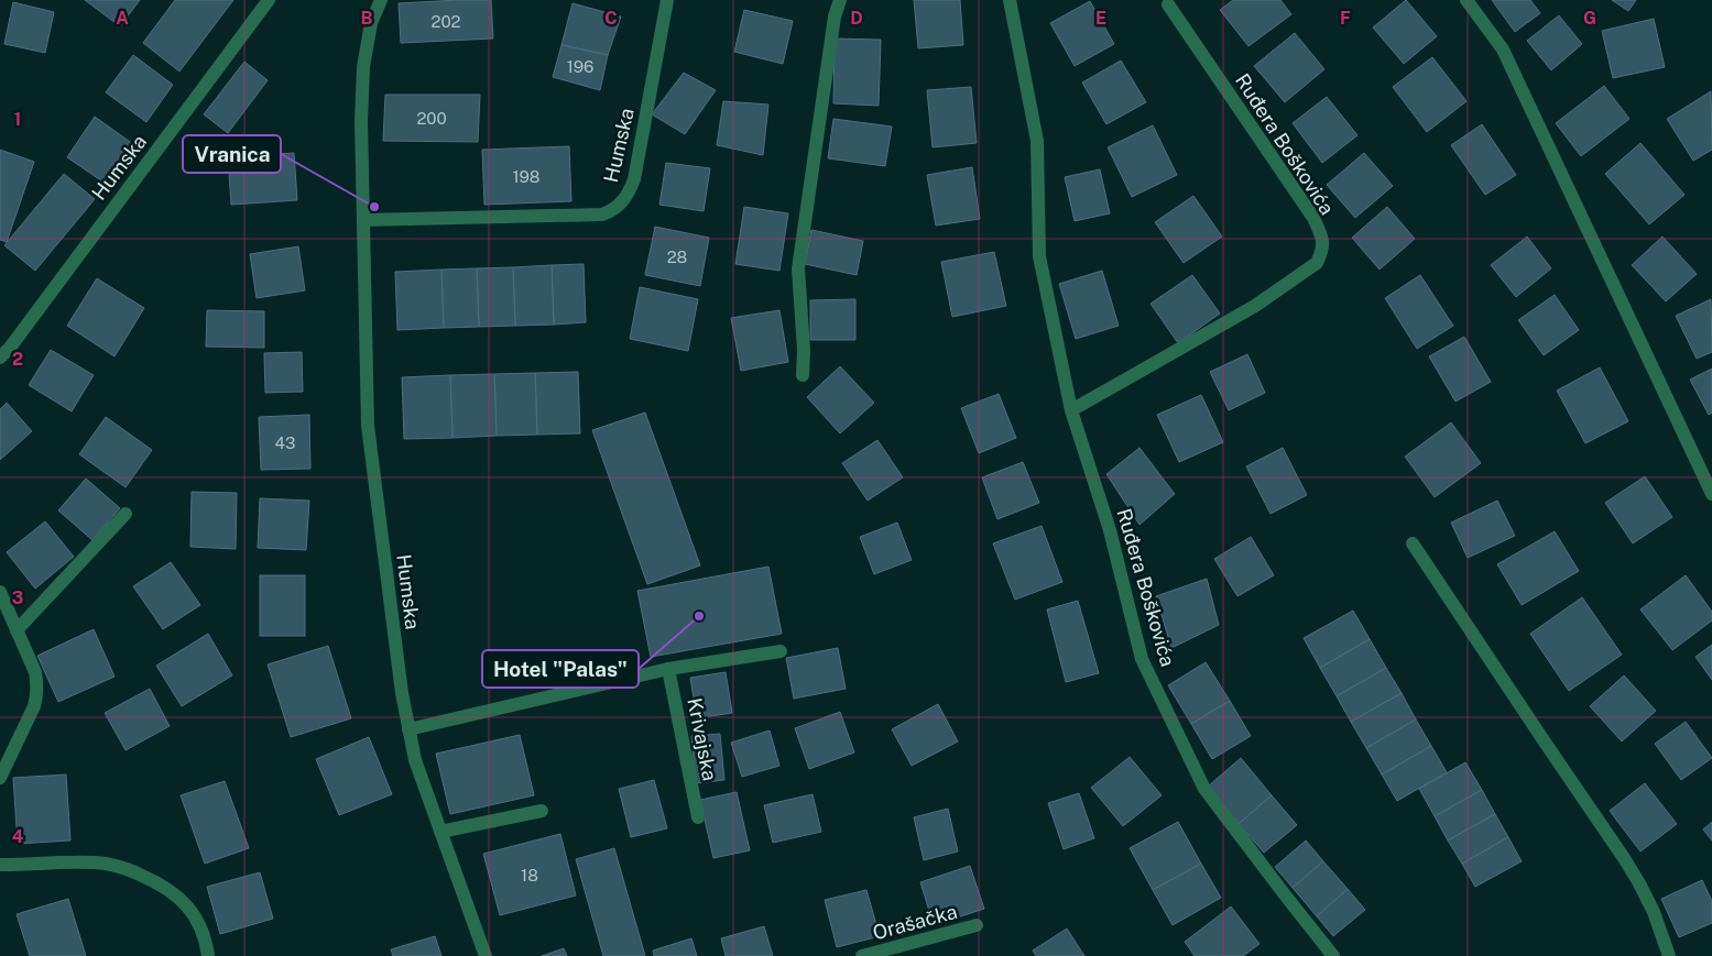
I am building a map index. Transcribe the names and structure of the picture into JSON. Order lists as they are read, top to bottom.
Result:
{
  "streets": {
    "street": [
      "Ruđera Boškovića",
      "Humska",
      "Krivajska",
      "Orašačka"
    ]
  },
  "places": ["Vranica", "Hotel \"Palas\""],
  "house_numbers": [
    "202",
    "196",
    "200",
    "198",
    "28",
    "43",
    "18"
  ],
  "grid": {
    "columns": [
      "A",
      "B",
      "C",
      "D",
      "E",
      "F",
      "G"
    ],
    "rows": [
      "1",
      "2",
      "3",
      "4"
    ]
  }
}
